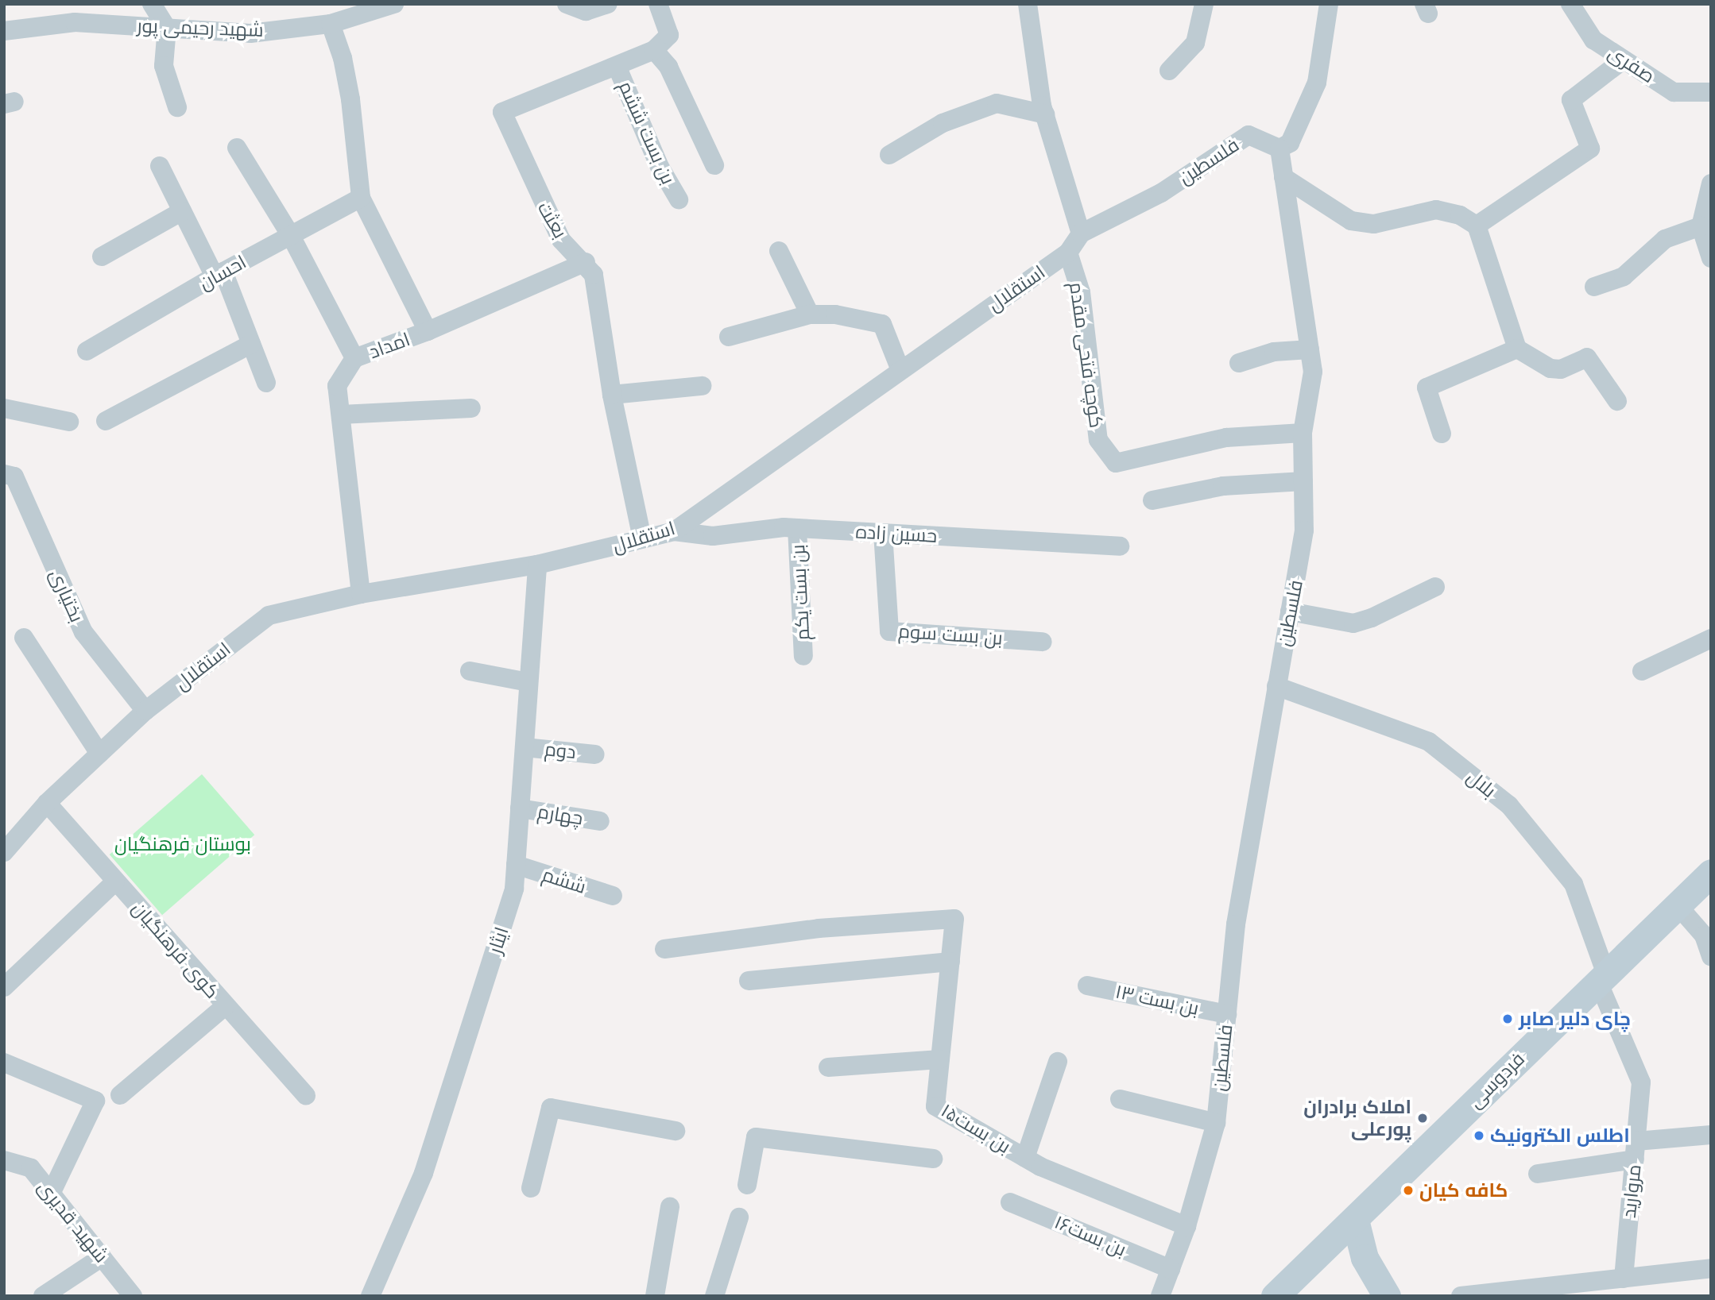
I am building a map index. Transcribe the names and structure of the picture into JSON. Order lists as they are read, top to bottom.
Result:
{
  "streets": {
    "main road": ["فردوسی"],
    "street": [
      "شهید رحیمی پور",
      "صفری",
      "بن بست ششم",
      "فلسطین",
      "بعثت",
      "احسان",
      "استقلال",
      "امداد",
      "کوچه فتحی مقدم",
      "حسین زاده",
      "بن بست یکم",
      "بختیاری",
      "بن بست سوم",
      "دوم",
      "بلال",
      "چهارم",
      "ششم",
      "ایثار",
      "کوی فرهنگیان",
      "بن بست ۱۳",
      "بن بست۱۵",
      "مروارید",
      "شهید قدیری",
      "بن بست۱۶"
    ]
  },
  "crossings": [
    ["بن بست ششم", "بعثت"],
    ["فلسطین", "استقلال"],
    ["فلسطین", "کوچه فتحی مقدم"],
    ["فلسطین", "بلال"],
    ["فلسطین", "بن بست ۱۳"],
    ["فلسطین", "بن بست۱۵"],
    ["فلسطین", "بن بست۱۶"],
    ["بعثت", "استقلال"],
    ["بعثت", "امداد"],
    ["استقلال", "امداد"],
    ["استقلال", "کوچه فتحی مقدم"],
    ["استقلال", "حسین زاده"],
    ["استقلال", "بختیاری"],
    ["استقلال", "ایثار"],
    ["استقلال", "کوی فرهنگیان"],
    ["حسین زاده", "بن بست یکم"],
    ["حسین زاده", "بن بست سوم"],
    ["دوم", "ایثار"],
    ["بلال", "فردوسی"],
    ["بلال", "مروارید"],
    ["چهارم", "ایثار"],
    ["ششم", "ایثار"],
    ["فردوسی", "مروارید"]
  ],
  "parks": ["بوستان فرهنگیان"],
  "places": [
    "چای دلیر صابر",
    "املاک برادران پورعلی",
    "اطلس الکترونیک",
    "کافه کیان"
  ]
}
